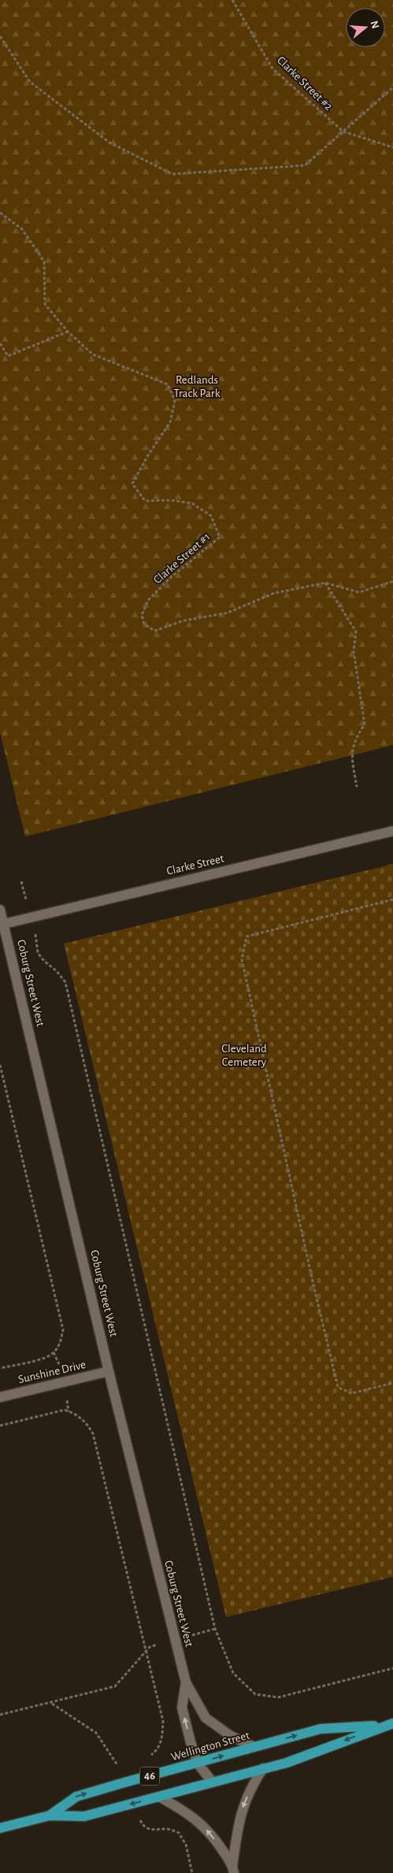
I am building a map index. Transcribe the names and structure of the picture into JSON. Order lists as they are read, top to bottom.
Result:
{
  "streets": {
    "main road": ["Wellington Street", "46"],
    "street": ["Clarke Street", "Coburg Street West", "Sunshine Drive"],
    "path": ["Clarke Street #2", "Clarke Street #1"]
  },
  "crossings": [
    ["Clarke Street", "Coburg Street West"],
    ["Coburg Street West", "Sunshine Drive"],
    ["Coburg Street West", "Wellington Street"]
  ],
  "parks": ["Redlands Track Park", "Cleveland Cemetery"],
  "north": "right"
}
